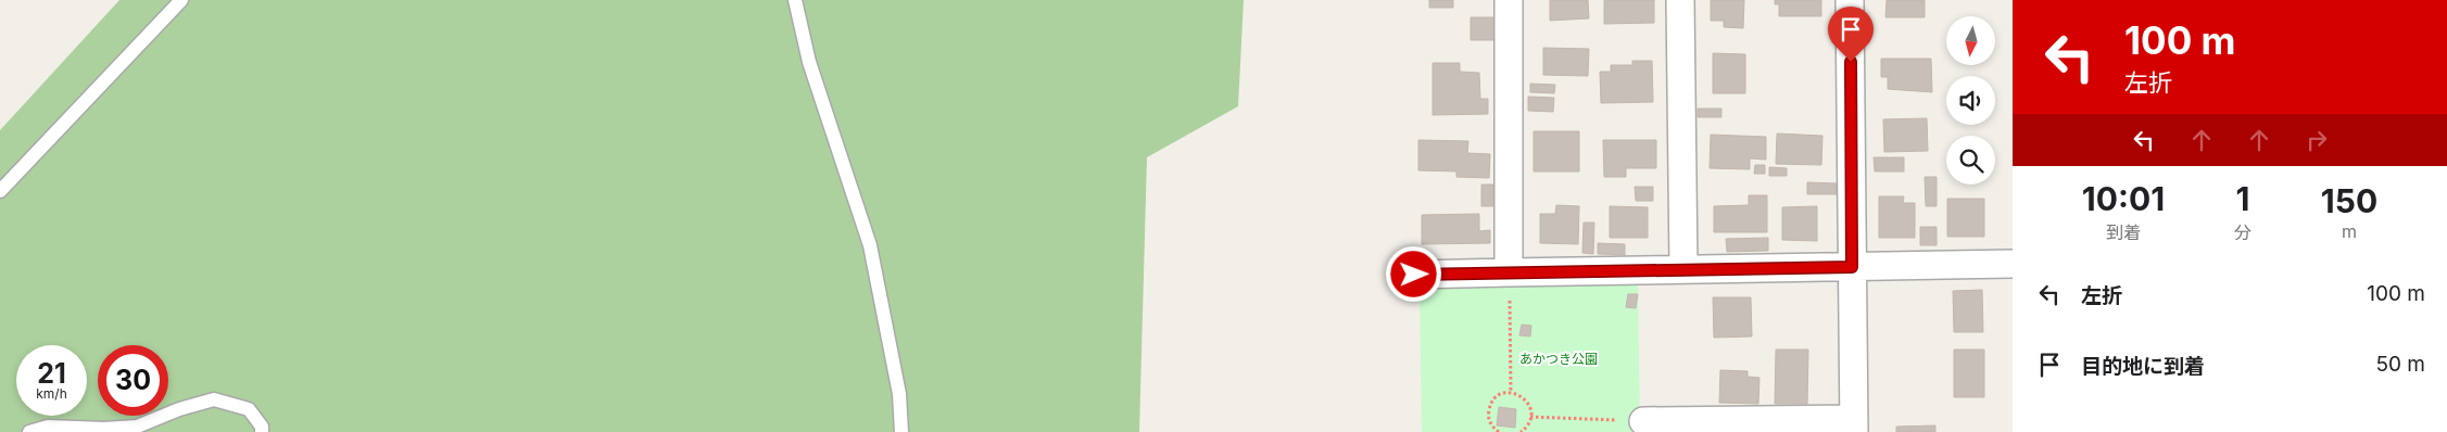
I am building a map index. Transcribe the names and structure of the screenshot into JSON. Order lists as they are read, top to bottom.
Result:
{
  "parks": ["あかつき公園"],
  "north": "bottom",
  "page": {
    "turn": ["100 m", "左折"],
    "eta": [
      "10:01",
      "到着",
      "1",
      "分",
      "150",
      "m"
    ],
    "list": [
      {
        "name": "左折",
        "value": "100 m"
      },
      {
        "name": "目的地に到着",
        "value": "50 m"
      }
    ],
    "speed": "21 km/h",
    "limit": "30"
  }
}
